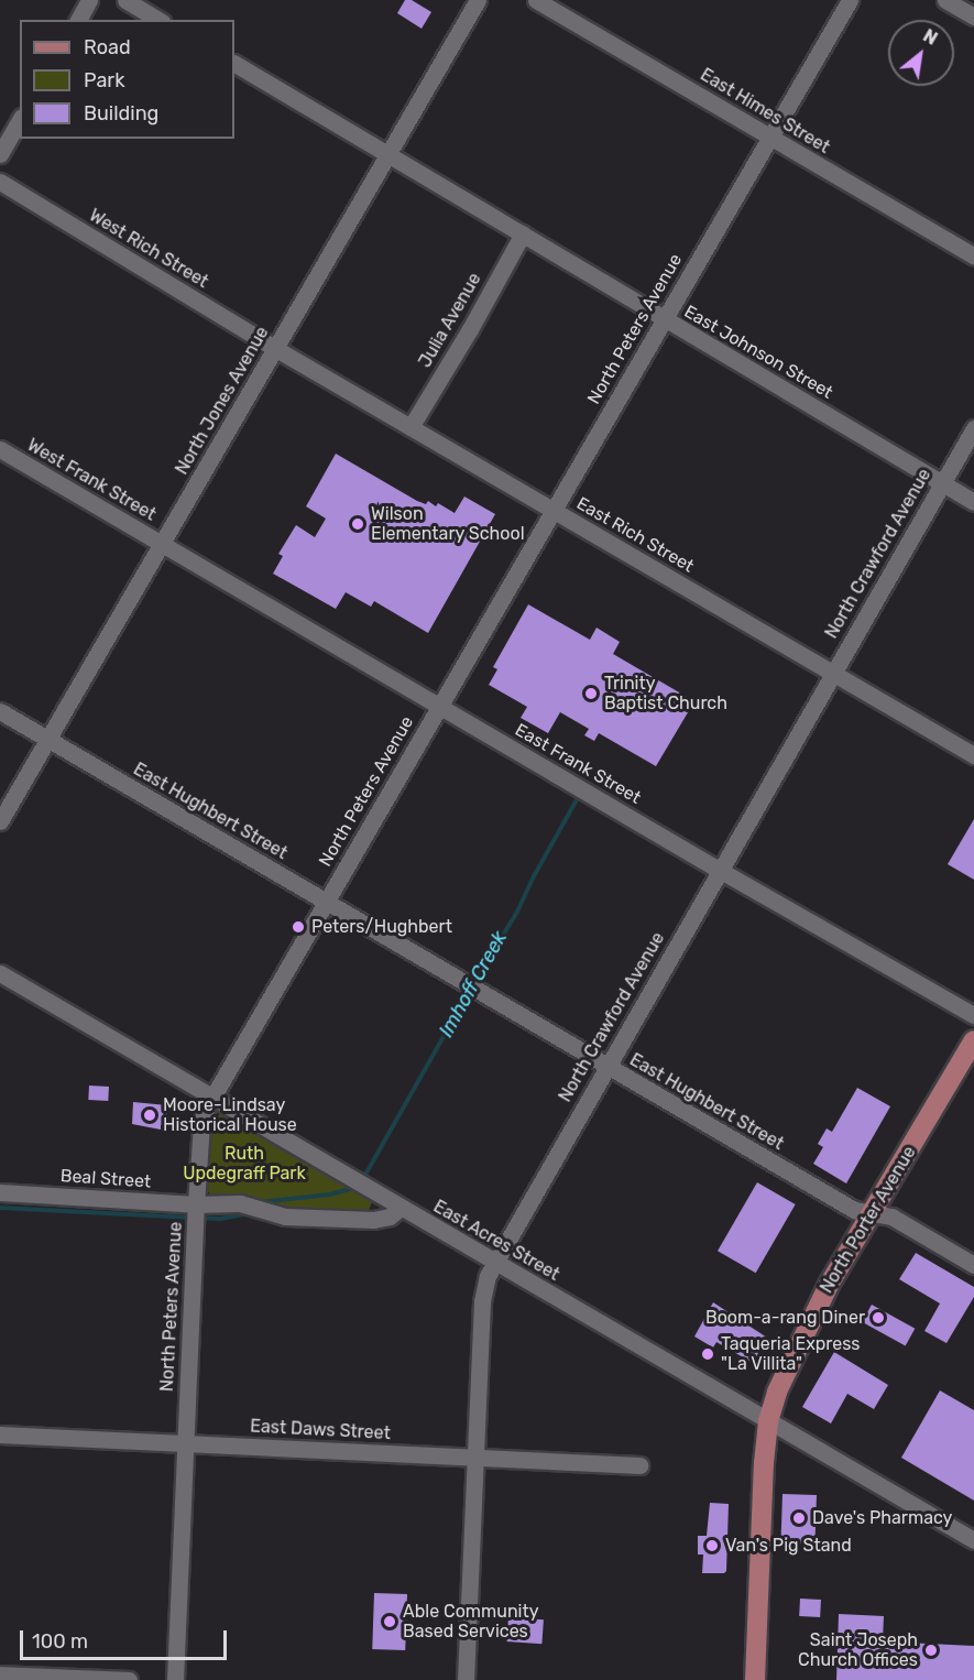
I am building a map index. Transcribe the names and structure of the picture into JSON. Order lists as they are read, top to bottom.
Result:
{
  "streets": {
    "main road": ["North Porter Avenue"],
    "street": [
      "East Himes Street",
      "West Rich Street",
      "Julia Avenue",
      "North Peters Avenue",
      "East Johnson Street",
      "North Jones Avenue",
      "West Frank Street",
      "East Rich Street",
      "North Crawford Avenue",
      "East Frank Street",
      "East Hughbert Street",
      "Beal Street",
      "East Acres Street",
      "East Daws Street"
    ]
  },
  "crossings": [
    ["East Himes Street", "North Peters Avenue"],
    ["West Rich Street", "North Jones Avenue"],
    ["West Rich Street", "East Rich Street"],
    ["Julia Avenue", "East Johnson Street"],
    ["Julia Avenue", "East Rich Street"],
    ["North Peters Avenue", "East Johnson Street"],
    ["North Peters Avenue", "East Rich Street"],
    ["North Peters Avenue", "East Frank Street"],
    ["North Peters Avenue", "East Hughbert Street"],
    ["North Peters Avenue", "Beal Street"],
    ["North Peters Avenue", "East Acres Street"],
    ["North Peters Avenue", "East Daws Street"],
    ["East Johnson Street", "North Jones Avenue"],
    ["East Johnson Street", "North Crawford Avenue"],
    ["North Jones Avenue", "West Frank Street"],
    ["North Jones Avenue", "East Rich Street"],
    ["North Jones Avenue", "East Frank Street"],
    ["North Jones Avenue", "East Hughbert Street"],
    ["West Frank Street", "East Frank Street"],
    ["East Rich Street", "North Crawford Avenue"],
    ["North Crawford Avenue", "East Frank Street"],
    ["North Crawford Avenue", "East Hughbert Street"],
    ["North Crawford Avenue", "East Acres Street"],
    ["North Crawford Avenue", "East Daws Street"],
    ["East Hughbert Street", "North Porter Avenue"],
    ["Beal Street", "East Acres Street"],
    ["North Porter Avenue", "East Acres Street"]
  ],
  "water": ["Imhoff Creek"],
  "parks": ["Ruth Updegraff Park"],
  "places": [
    "Wilson Elementary School",
    "Trinity Baptist Church",
    "Peters/Hughbert",
    "Moore-Lindsay Historical House",
    "Boom-a-rang Diner",
    "Taqueria Express \"La Villita\"",
    "Dave's Pharmacy",
    "Van's Pig Stand",
    "Able Community Based Services",
    "Saint Joseph Church Offices"
  ],
  "legend": ["Road", "Park", "Building"],
  "scale_bar": "100 m",
  "north": "top right"
}
